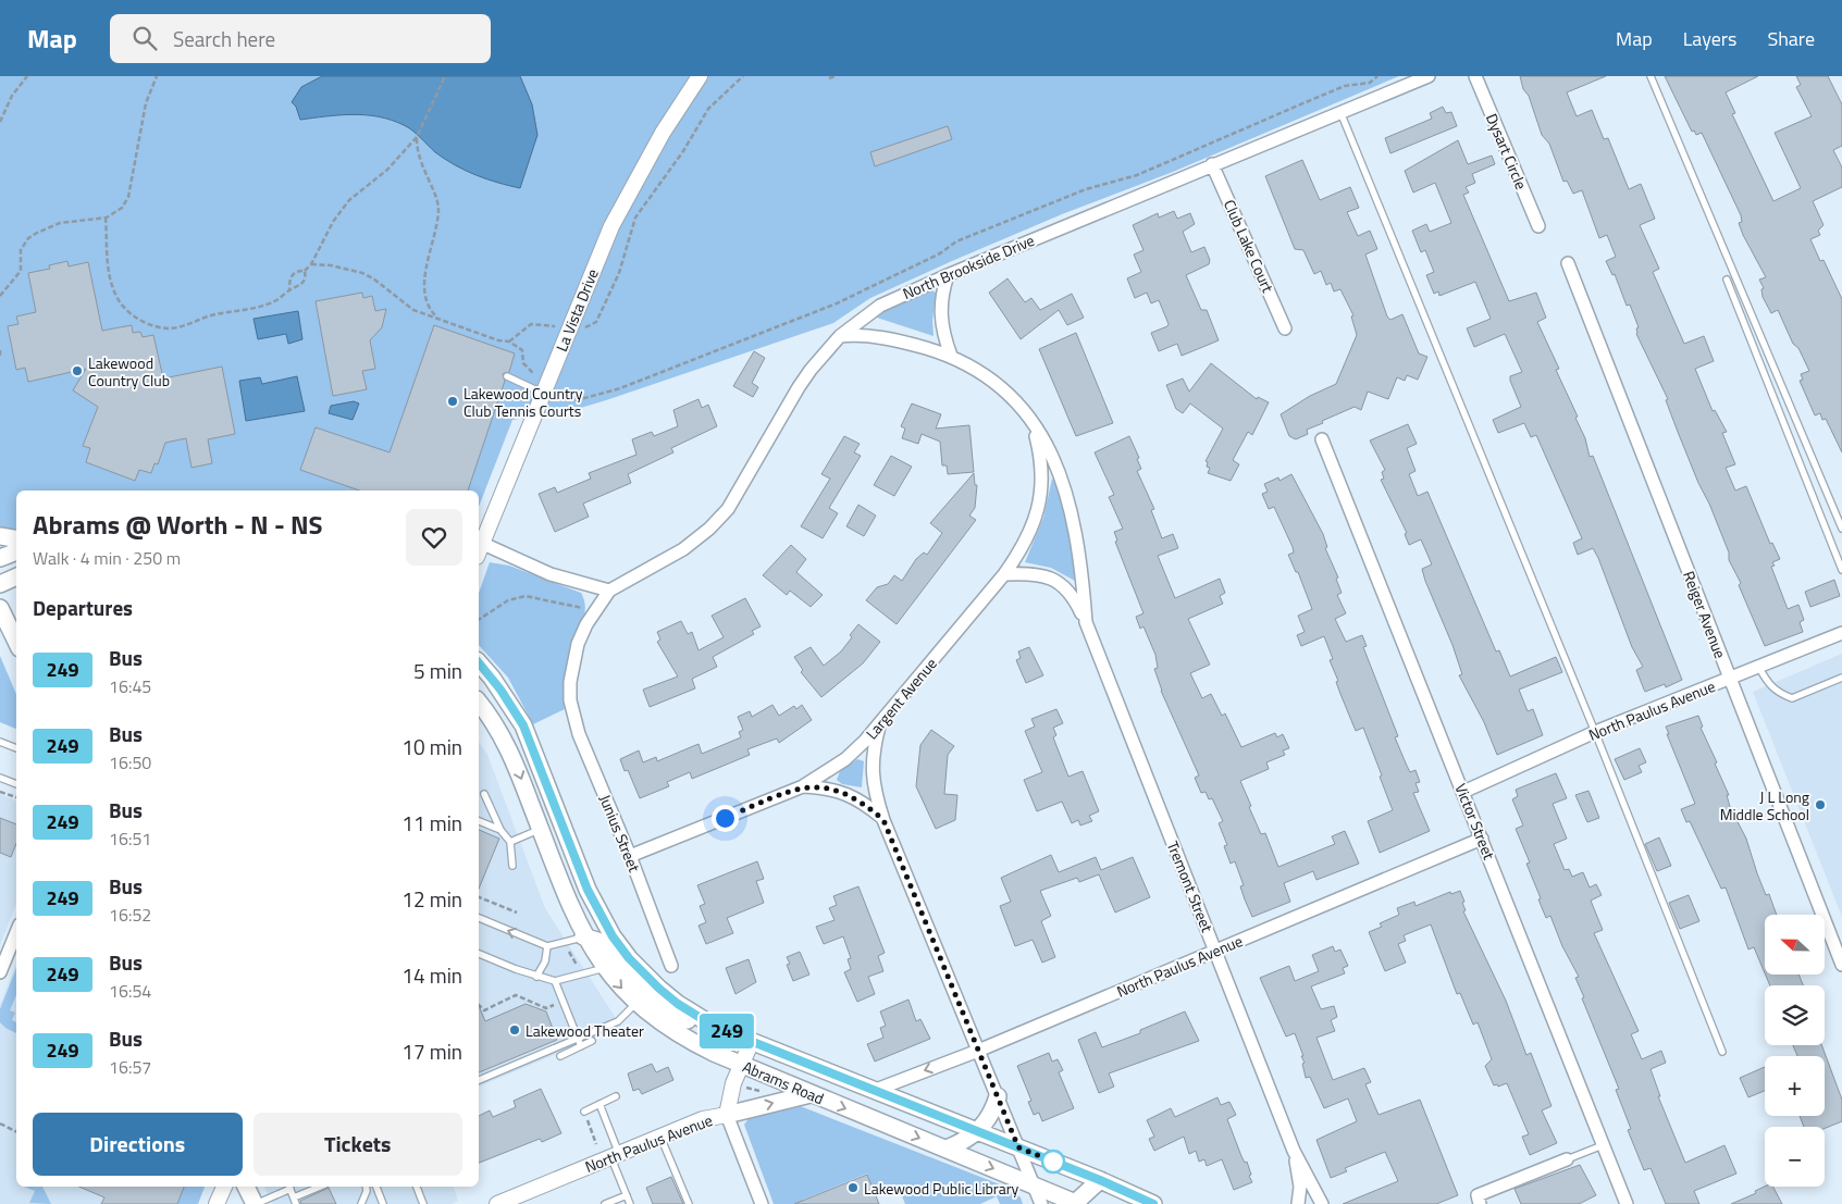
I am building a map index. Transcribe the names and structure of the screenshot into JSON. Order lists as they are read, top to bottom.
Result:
{
  "streets": {
    "main road": ["Abrams Road"],
    "street": [
      "Dysart Circle",
      "Club Lake Court",
      "North Brookside Drive",
      "La Vista Drive",
      "Reiger Avenue",
      "Largent Avenue",
      "North Paulus Avenue",
      "Victor Street",
      "Junius Street",
      "Tremont Street"
    ]
  },
  "crossings": [
    ["Club Lake Court", "North Brookside Drive"],
    ["North Brookside Drive", "Junius Street"],
    ["North Brookside Drive", "Tremont Street"],
    ["Reiger Avenue", "North Paulus Avenue"],
    ["Largent Avenue", "Junius Street"],
    ["Largent Avenue", "Tremont Street"],
    ["North Paulus Avenue", "Victor Street"],
    ["North Paulus Avenue", "Tremont Street"],
    ["North Paulus Avenue", "Abrams Road"]
  ],
  "places": [
    "Lakewood Country Club",
    "Lakewood Country Club Tennis Courts",
    "J L Long Middle School",
    "Lakewood Theater",
    "Lakewood Public Library"
  ],
  "lines": ["bus line 249"],
  "north": "left",
  "page": {
    "header": "Map",
    "search": "Search here",
    "nav": ["Map", "Layers", "Share"],
    "on_map": "249",
    "heading": [
      ["Abrams @ Worth - N - NS", "Walk · 4 min · 250 m"],
      "Departures"
    ],
    "list": [
      {
        "mark": "249",
        "name": "Bus",
        "note": "16:45",
        "value": "5 min"
      },
      {
        "mark": "249",
        "name": "Bus",
        "note": "16:50",
        "value": "10 min"
      },
      {
        "mark": "249",
        "name": "Bus",
        "note": "16:51",
        "value": "11 min"
      },
      {
        "mark": "249",
        "name": "Bus",
        "note": "16:52",
        "value": "12 min"
      },
      {
        "mark": "249",
        "name": "Bus",
        "note": "16:54",
        "value": "14 min"
      },
      {
        "mark": "249",
        "name": "Bus",
        "note": "16:57",
        "value": "17 min"
      }
    ],
    "map_buttons": ["+", "−"],
    "buttons": ["Directions", "Tickets"]
  }
}
